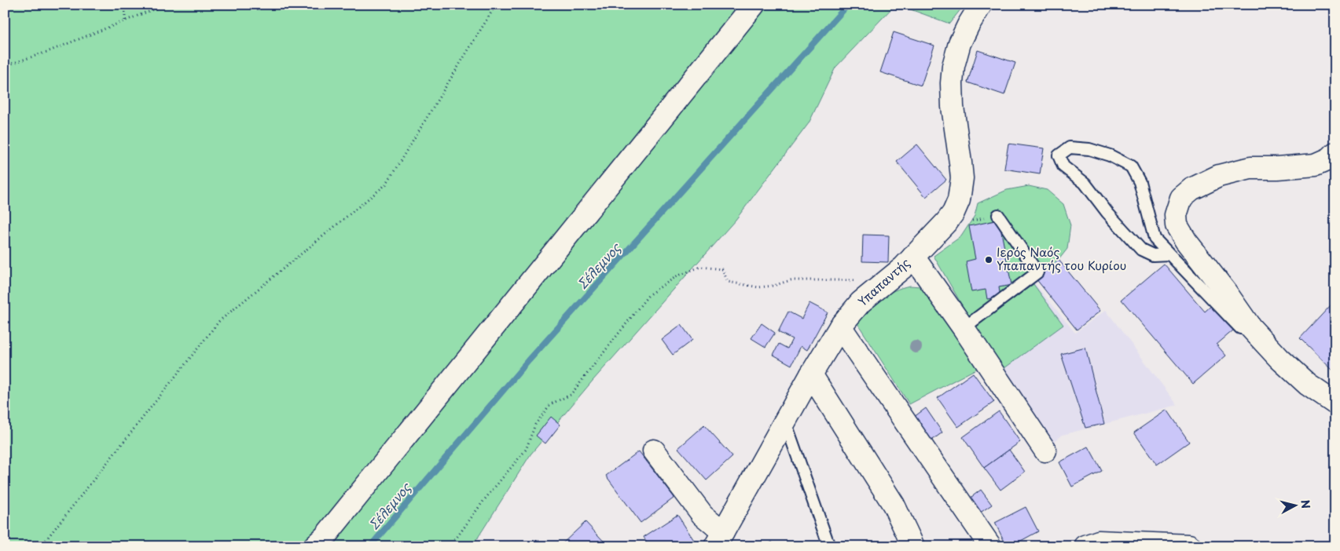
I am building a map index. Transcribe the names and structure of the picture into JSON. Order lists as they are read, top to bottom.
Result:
{
  "streets": {
    "street": ["Υπαπαντής"]
  },
  "water": ["Σέλεμνος"],
  "places": ["Ιερός Ναός Υπαπαντής του Κυρίου"],
  "north": "right"
}
